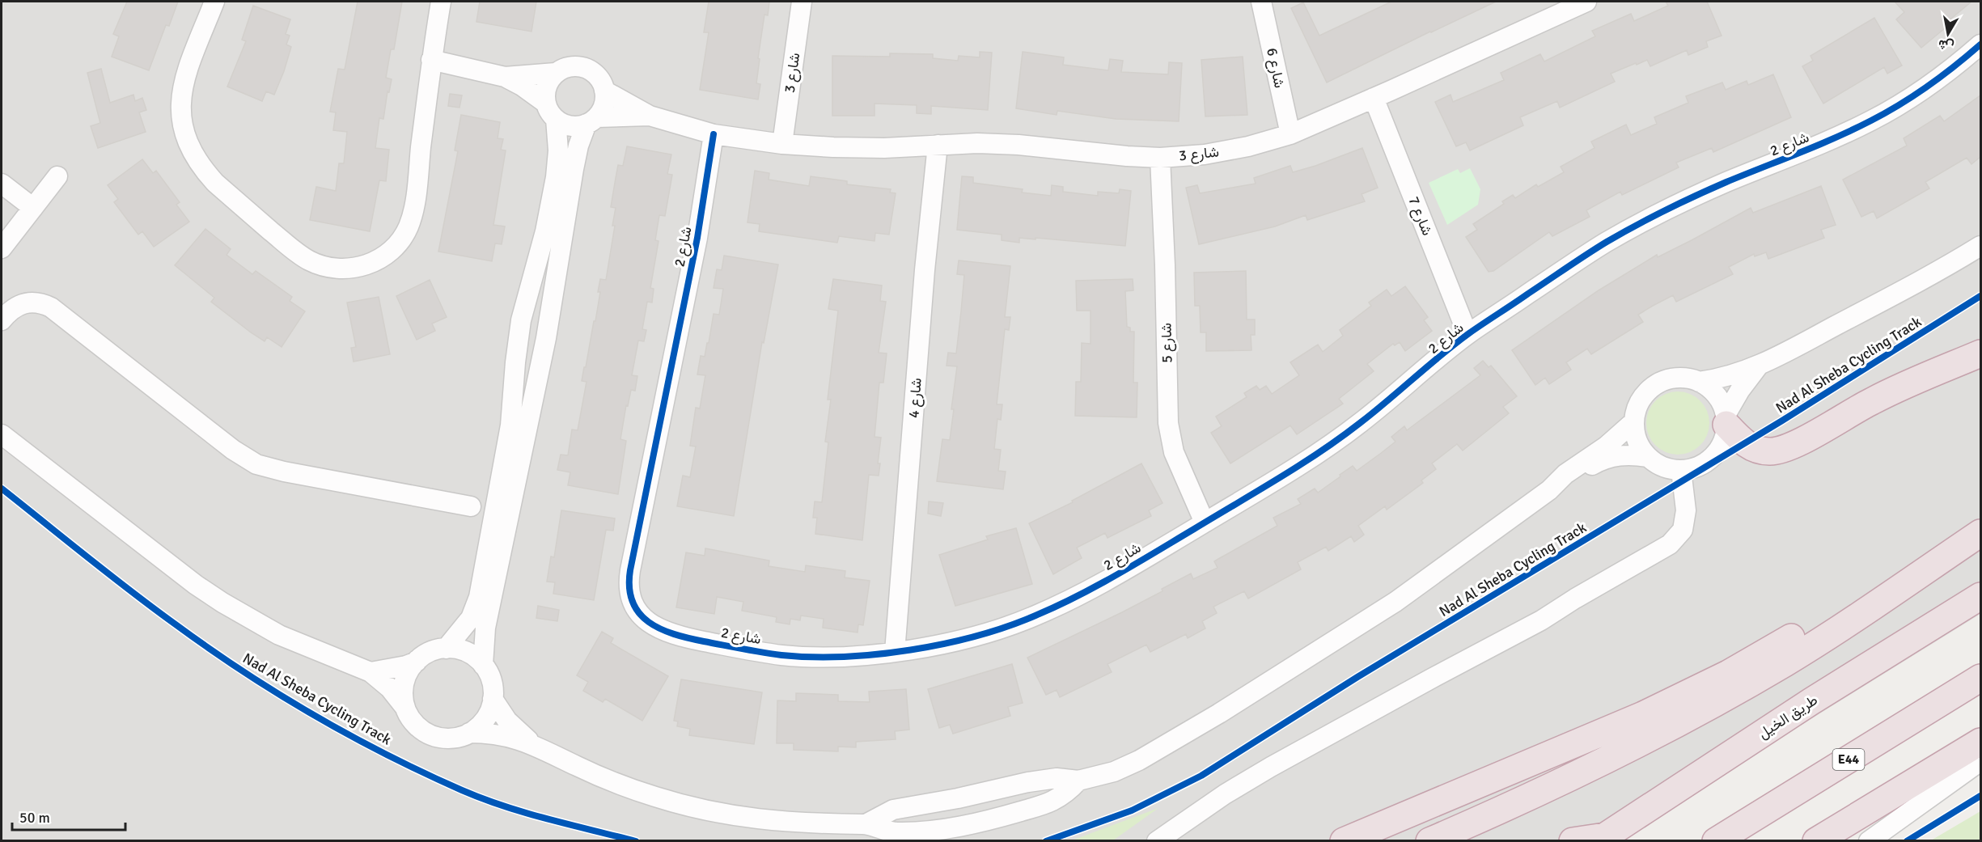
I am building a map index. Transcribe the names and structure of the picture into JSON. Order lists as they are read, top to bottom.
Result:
{
  "streets": {
    "highway": ["طريق الخيل", "E44"],
    "street": [
      "شارع 6",
      "شارع 3",
      "شارع 2",
      "شارع 7",
      "شارع 5",
      "شارع 4"
    ],
    "cycle path": ["Nad Al Sheba Cycling Track"]
  },
  "crossings": [
    ["شارع 6", "شارع 3"],
    ["شارع 3", "شارع 2"],
    ["شارع 3", "شارع 7"],
    ["شارع 3", "شارع 5"],
    ["شارع 3", "شارع 4"],
    ["شارع 2", "شارع 7"],
    ["شارع 2", "شارع 5"],
    ["شارع 2", "شارع 4"]
  ],
  "scale_bar": "50 m",
  "north": "bottom"
}
